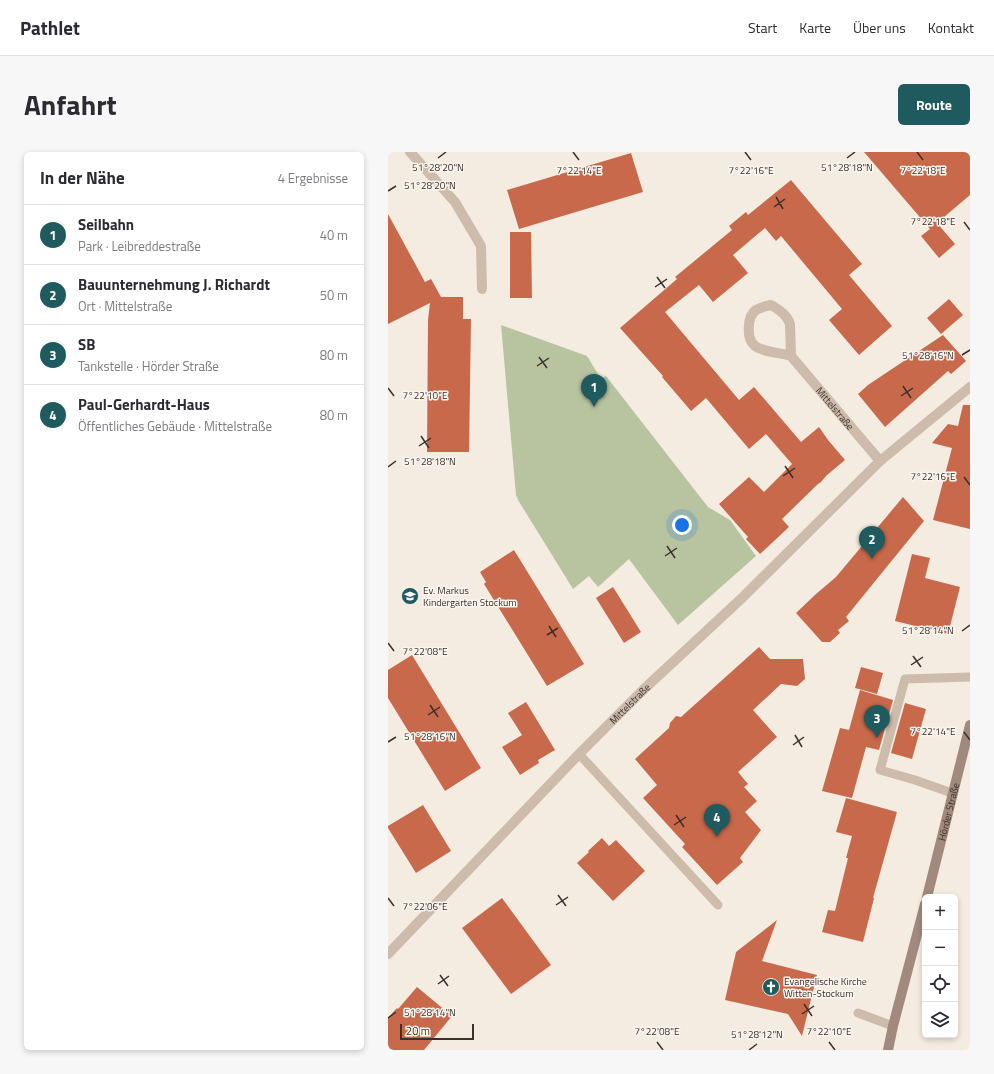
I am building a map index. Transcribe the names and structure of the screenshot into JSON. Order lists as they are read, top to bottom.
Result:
{
  "streets": {
    "main road": ["Hörder Straße"],
    "street": ["Mittelstraße"]
  },
  "places": {
    "school or university": ["Ev. Markus Kindergarten Stockum"],
    "church": ["Evangelische Kirche Witten-Stockum"]
  },
  "scale_bar": "20 m",
  "page": {
    "header": "Pathlet",
    "nav": [
      "Start",
      "Karte",
      "Über uns",
      "Kontakt"
    ],
    "title": "Anfahrt",
    "buttons": "Route",
    "heading": ["In der Nähe", "4 Ergebnisse"],
    "list": [
      {
        "mark": "1",
        "name": "Seilbahn",
        "note": "Park · Leibreddestraße",
        "value": "40 m"
      },
      {
        "mark": "2",
        "name": "Bauunternehmung J. Richardt",
        "note": "Ort · Mittelstraße",
        "value": "50 m"
      },
      {
        "mark": "3",
        "name": "SB",
        "note": "Tankstelle · Hörder Straße",
        "value": "80 m"
      },
      {
        "mark": "4",
        "name": "Paul-Gerhardt-Haus",
        "note": "Öffentliches Gebäude · Mittelstraße",
        "value": "80 m"
      }
    ],
    "pins": [
      "1",
      "2",
      "3",
      "4"
    ],
    "map_buttons": ["+", "−"],
    "scale": "20 m"
  },
  "coordinates": [
    "51°28'20\"N",
    "51°28'18\"N",
    "7°22'14\"E",
    "7°22'16\"E",
    "7°22'18\"E",
    "51°28'16\"N",
    "7°22'10\"E",
    "51°28'14\"N",
    "7°22'08\"E",
    "7°22'06\"E",
    "51°28'12\"N"
  ]
}
